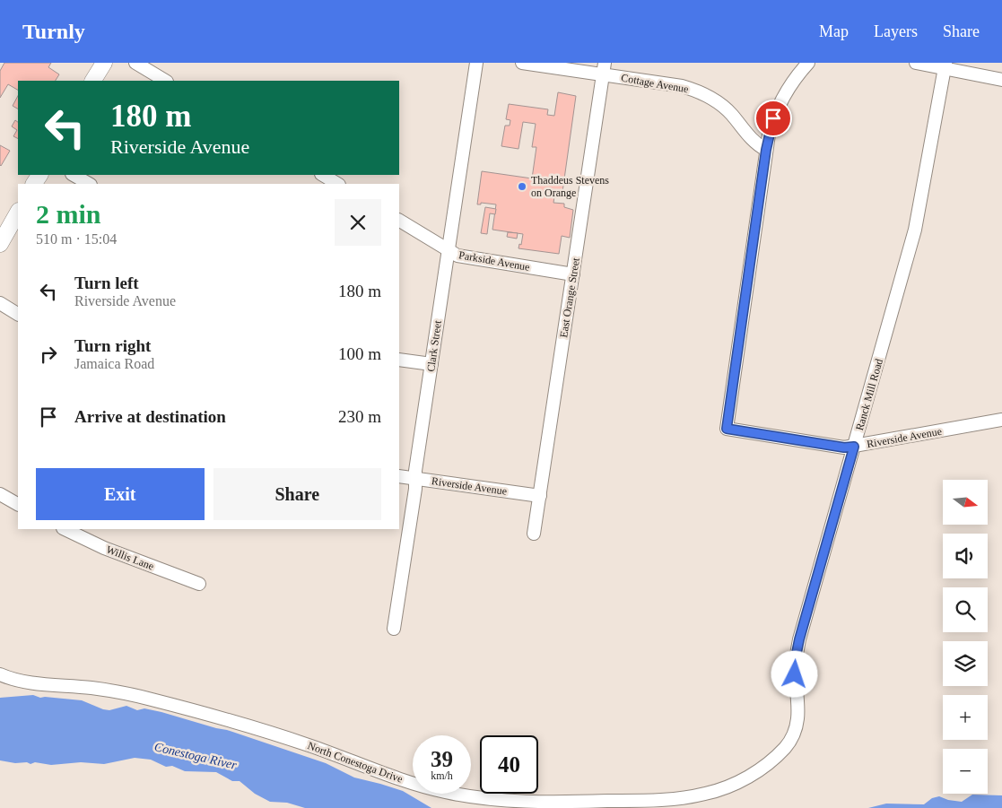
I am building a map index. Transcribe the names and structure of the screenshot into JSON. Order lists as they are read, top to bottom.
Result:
{
  "streets": {
    "street": [
      "Cottage Avenue",
      "Parkside Avenue",
      "East Orange Street",
      "Clark Street",
      "Ranck Mill Road",
      "Riverside Avenue",
      "Willis Lane",
      "North Conestoga Drive"
    ]
  },
  "crossings": [
    ["Cottage Avenue", "East Orange Street"],
    ["Cottage Avenue", "Riverside Avenue"],
    ["Parkside Avenue", "East Orange Street"],
    ["Parkside Avenue", "Clark Street"],
    ["East Orange Street", "Riverside Avenue"],
    ["Clark Street", "Riverside Avenue"],
    ["Ranck Mill Road", "Riverside Avenue"],
    ["Ranck Mill Road", "North Conestoga Drive"]
  ],
  "water": ["Conestoga River"],
  "places": ["Thaddeus Stevens on Orange"],
  "north": "right",
  "page": {
    "header": "Turnly",
    "nav": ["Map", "Layers", "Share"],
    "turn": ["180 m", "Riverside Avenue"],
    "heading": ["2 min", "510 m · 15:04"],
    "list": [
      {
        "name": "Turn left",
        "note": "Riverside Avenue",
        "value": "180 m"
      },
      {
        "name": "Turn right",
        "note": "Jamaica Road",
        "value": "100 m"
      },
      {
        "name": "Arrive at destination",
        "value": "230 m"
      }
    ],
    "buttons": ["Exit", "Share"],
    "map_buttons": ["+", "−"],
    "speed": "39 km/h",
    "limit": "40"
  }
}
